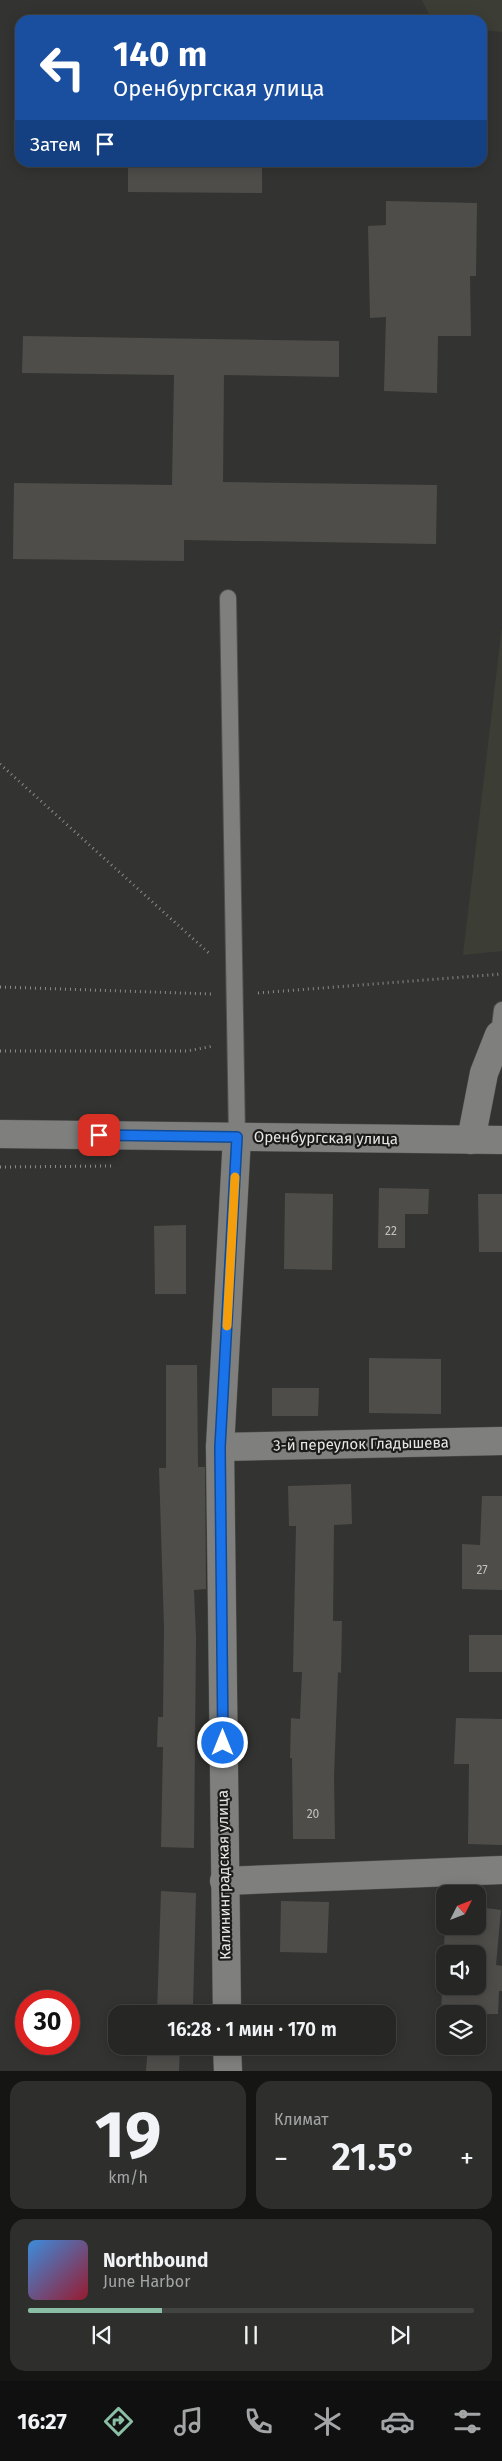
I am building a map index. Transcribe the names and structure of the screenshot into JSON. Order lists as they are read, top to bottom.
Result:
{
  "streets": {
    "street": ["Оренбургская улица", "3-й переулок Гладышева", "Калининградская улица"]
  },
  "crossings": [
    ["Оренбургская улица", "Калининградская улица"],
    ["3-й переулок Гладышева", "Калининградская улица"]
  ],
  "house_numbers": ["22", "27", "20"],
  "north": "top right",
  "page": {
    "turn": ["140 m", "Оренбургская улица"],
    "then": "Затем",
    "limit": "30",
    "trip": "16:28 · 1 мин · 170 m",
    "tile": [
      ["19", "km/h"],
      "Климат"
    ],
    "heat": ["−", "21.5°", "+"],
    "song": ["Northbound", "June Harbor"],
    "tabs": "16:27"
  }
}
